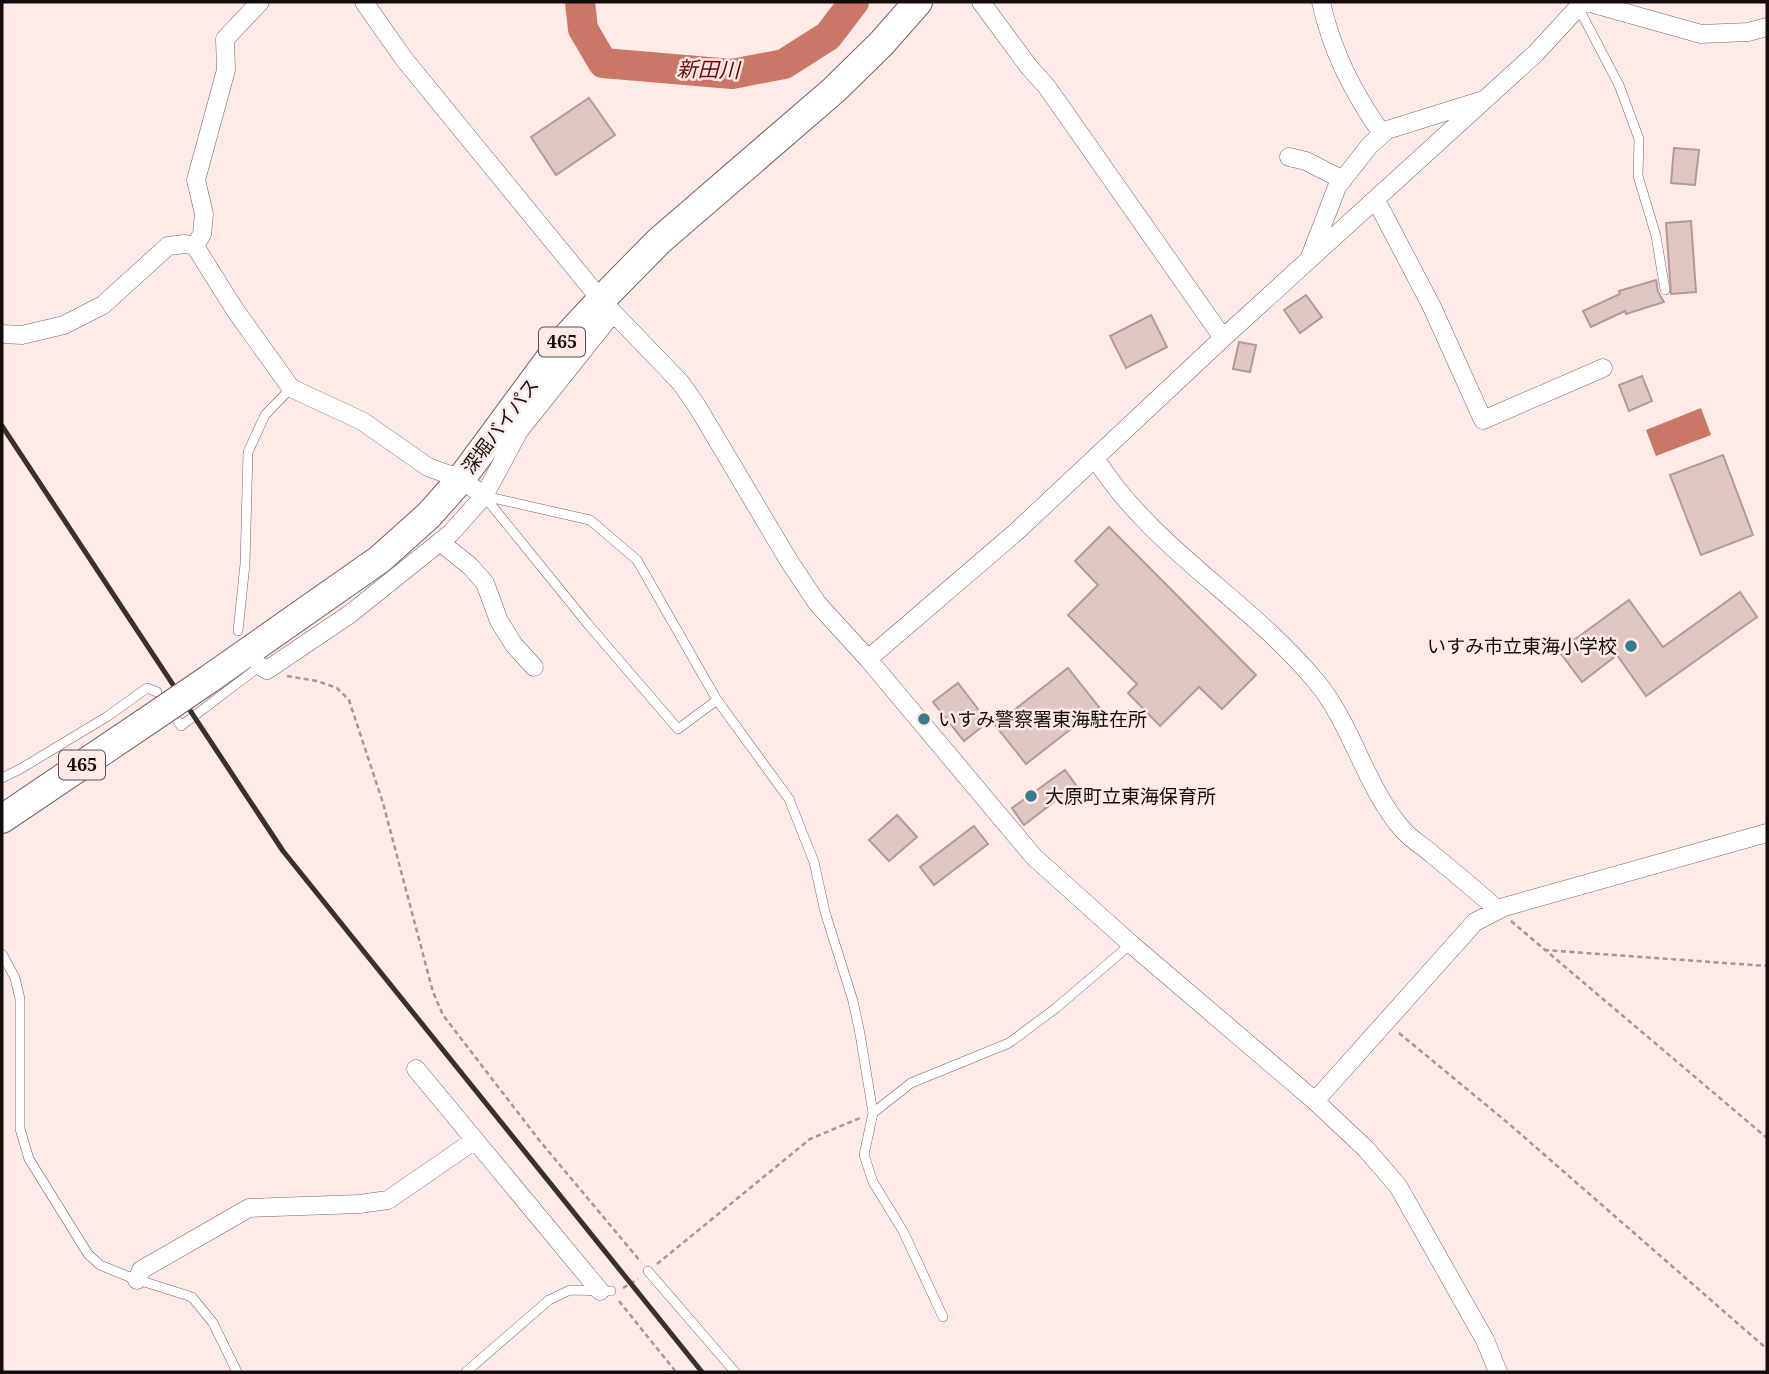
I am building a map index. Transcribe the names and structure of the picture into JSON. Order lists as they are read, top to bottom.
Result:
{
  "streets": {
    "highway": ["465", "深堀バイパス"]
  },
  "crossings": [
    ["465", "深堀バイパス"]
  ],
  "water": ["新田川"],
  "places": ["いすみ市立東海小学校", "いすみ警察署東海駐在所", "大原町立東海保育所"]
}
